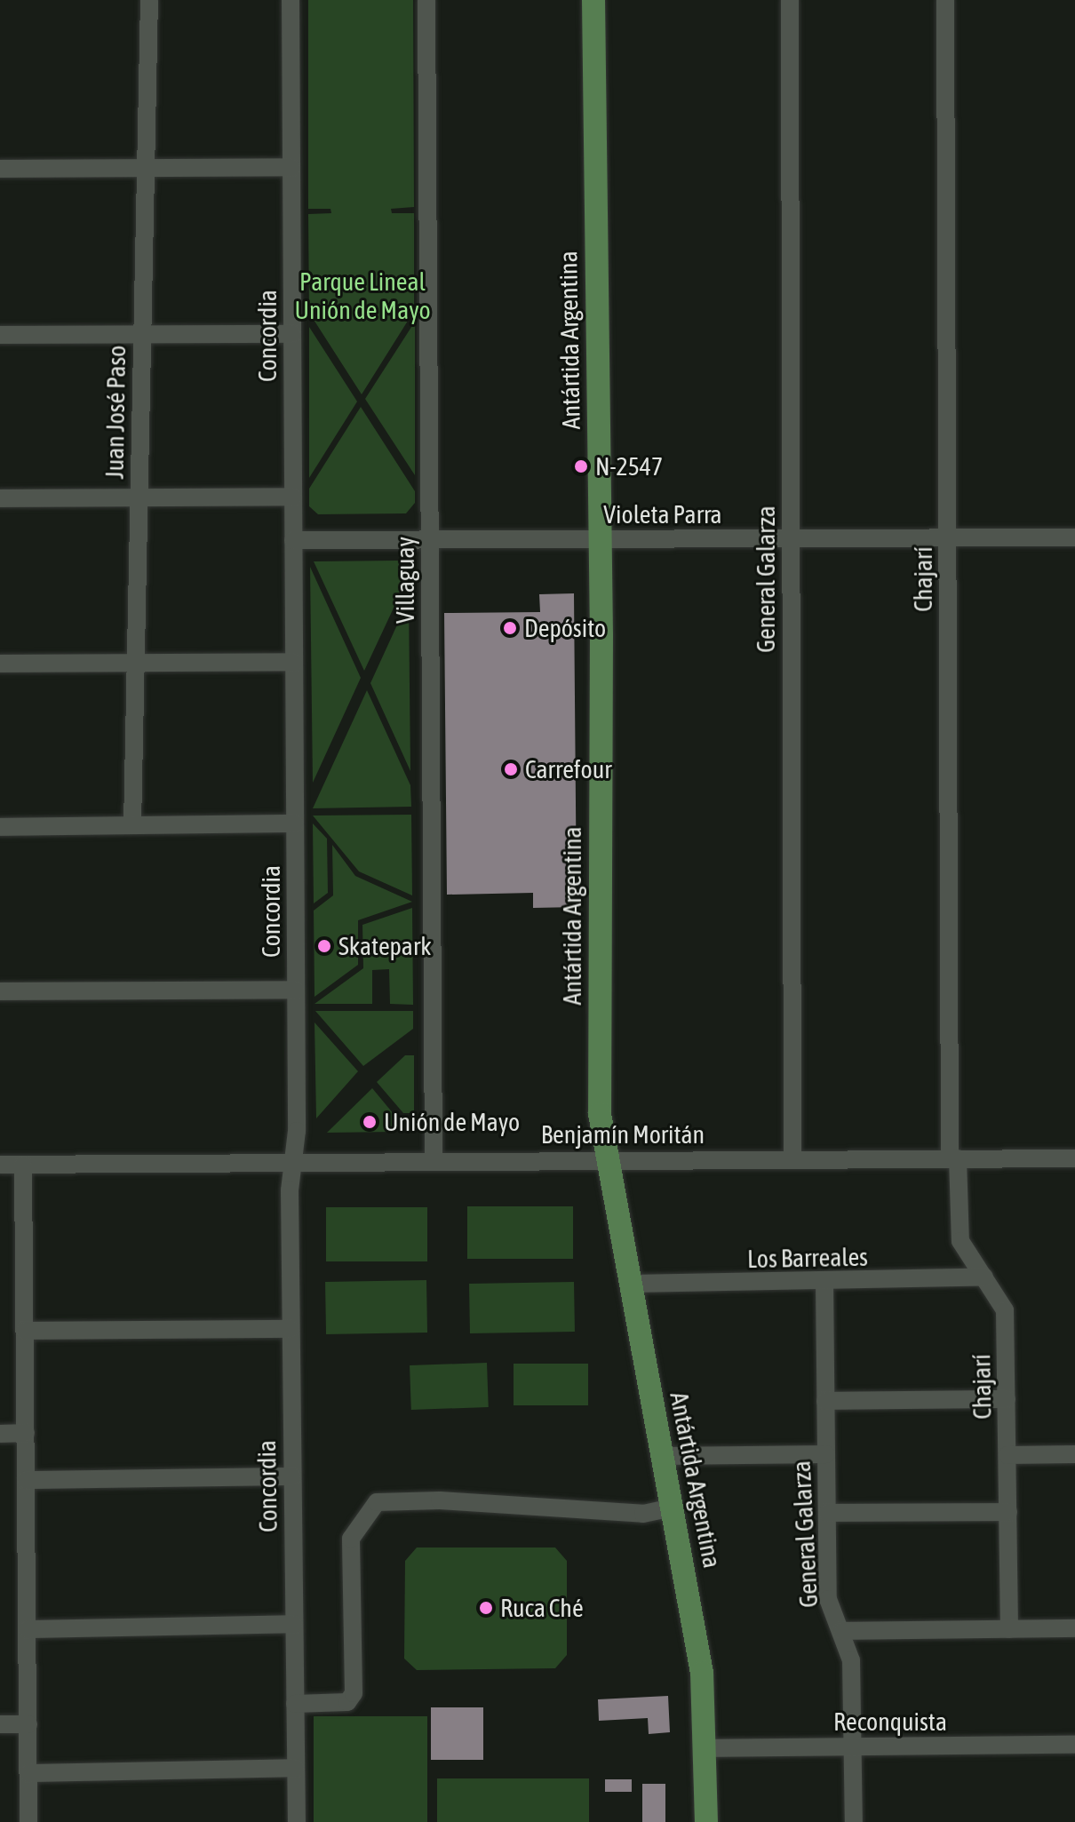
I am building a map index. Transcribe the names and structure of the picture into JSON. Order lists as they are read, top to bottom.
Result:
{
  "streets": {
    "main road": ["Antártida Argentina"],
    "street": [
      "Concordia",
      "Juan José Paso",
      "Violeta Parra",
      "General Galarza",
      "Chajarí",
      "Villaguay",
      "Benjamín Moritán",
      "Los Barreales",
      "Reconquista"
    ]
  },
  "crossings": [
    ["Concordia", "Violeta Parra"],
    ["Concordia", "Benjamín Moritán"],
    ["Antártida Argentina", "Violeta Parra"],
    ["Antártida Argentina", "Benjamín Moritán"],
    ["Antártida Argentina", "Los Barreales"],
    ["Antártida Argentina", "Reconquista"],
    ["Violeta Parra", "General Galarza"],
    ["Violeta Parra", "Chajarí"],
    ["Violeta Parra", "Villaguay"],
    ["General Galarza", "Benjamín Moritán"],
    ["General Galarza", "Los Barreales"],
    ["General Galarza", "Reconquista"],
    ["Chajarí", "Benjamín Moritán"],
    ["Chajarí", "Los Barreales"],
    ["Villaguay", "Benjamín Moritán"]
  ],
  "parks": ["Parque Lineal Unión de Mayo"],
  "places": [
    "N-2547",
    "Depósito",
    "Carrefour",
    "Skatepark",
    "Unión de Mayo",
    "Ruca Ché"
  ]
}
